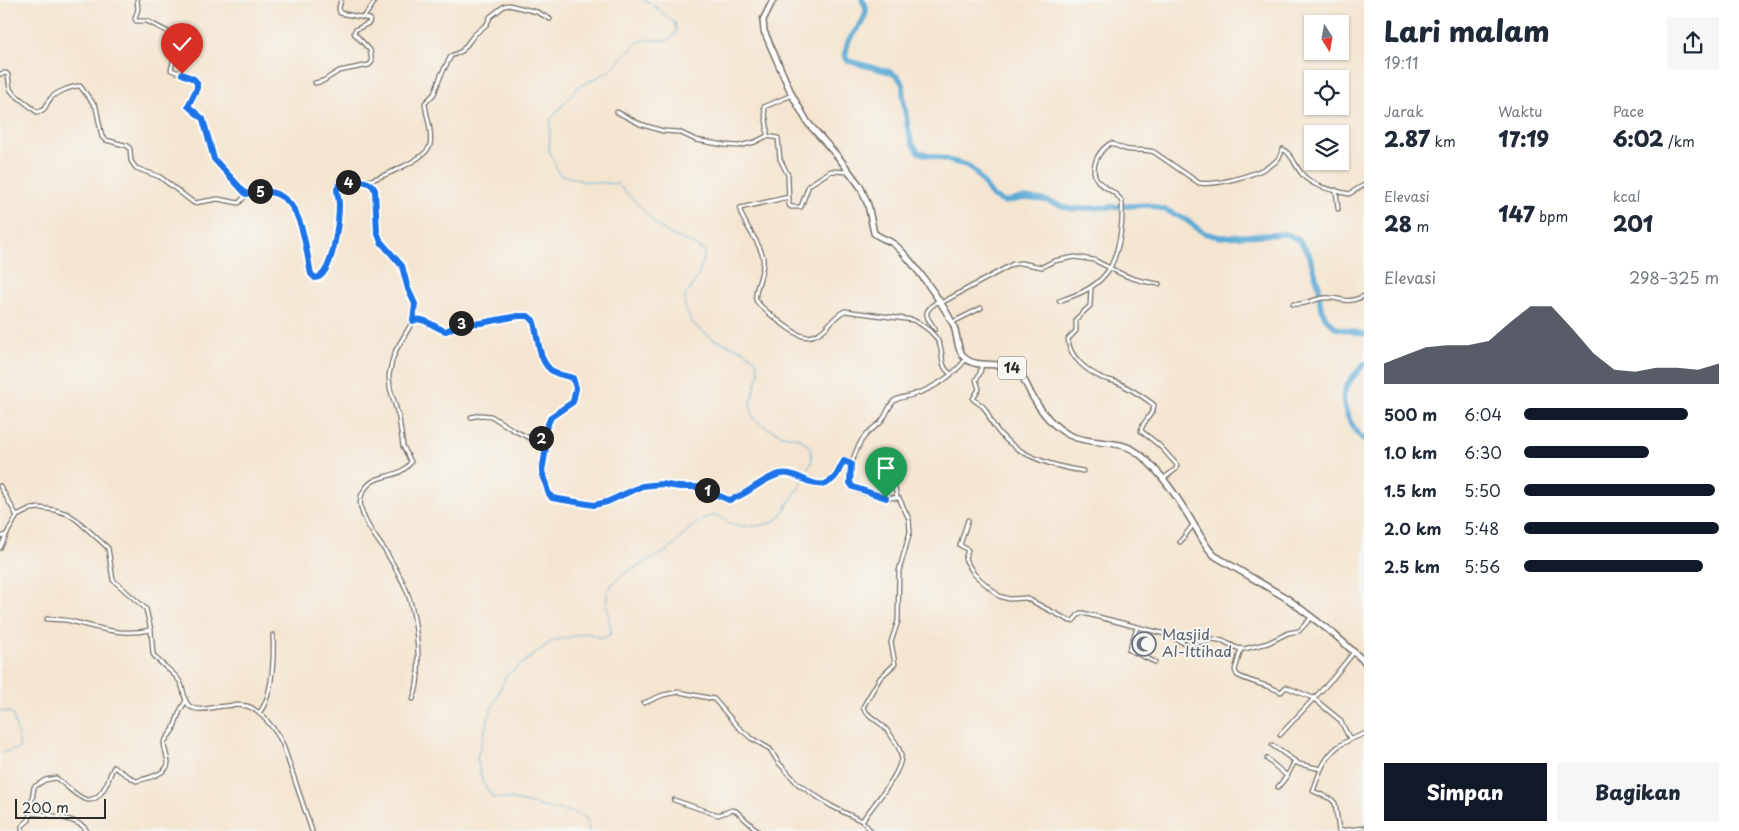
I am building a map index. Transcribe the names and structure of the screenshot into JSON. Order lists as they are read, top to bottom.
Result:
{
  "streets": {
    "highway": ["14"]
  },
  "places": {
    "mosque": ["Masjid Al-Ittihad"]
  },
  "scale_bar": "200 m",
  "north": "bottom",
  "page": {
    "heading": ["Lari malam", "19:11"],
    "stats": [
      ["Jarak", "2.87 km"],
      ["Waktu", "17:19"],
      ["Pace", "6:02 /km"],
      ["Elevasi", "28 m"],
      ["147 bpm"],
      ["kcal", "201"]
    ],
    "pins": [
      "4",
      "5",
      "3",
      "2",
      "1"
    ],
    "chart": ["Elevasi", "298–325 m"],
    "list": [
      {
        "name": "500 m",
        "note": "6:04"
      },
      {
        "name": "1.0 km",
        "note": "6:30"
      },
      {
        "name": "1.5 km",
        "note": "5:50"
      },
      {
        "name": "2.0 km",
        "note": "5:48"
      },
      {
        "name": "2.5 km",
        "note": "5:56"
      }
    ],
    "buttons": ["Simpan", "Bagikan"],
    "scale": "200 m"
  }
}
